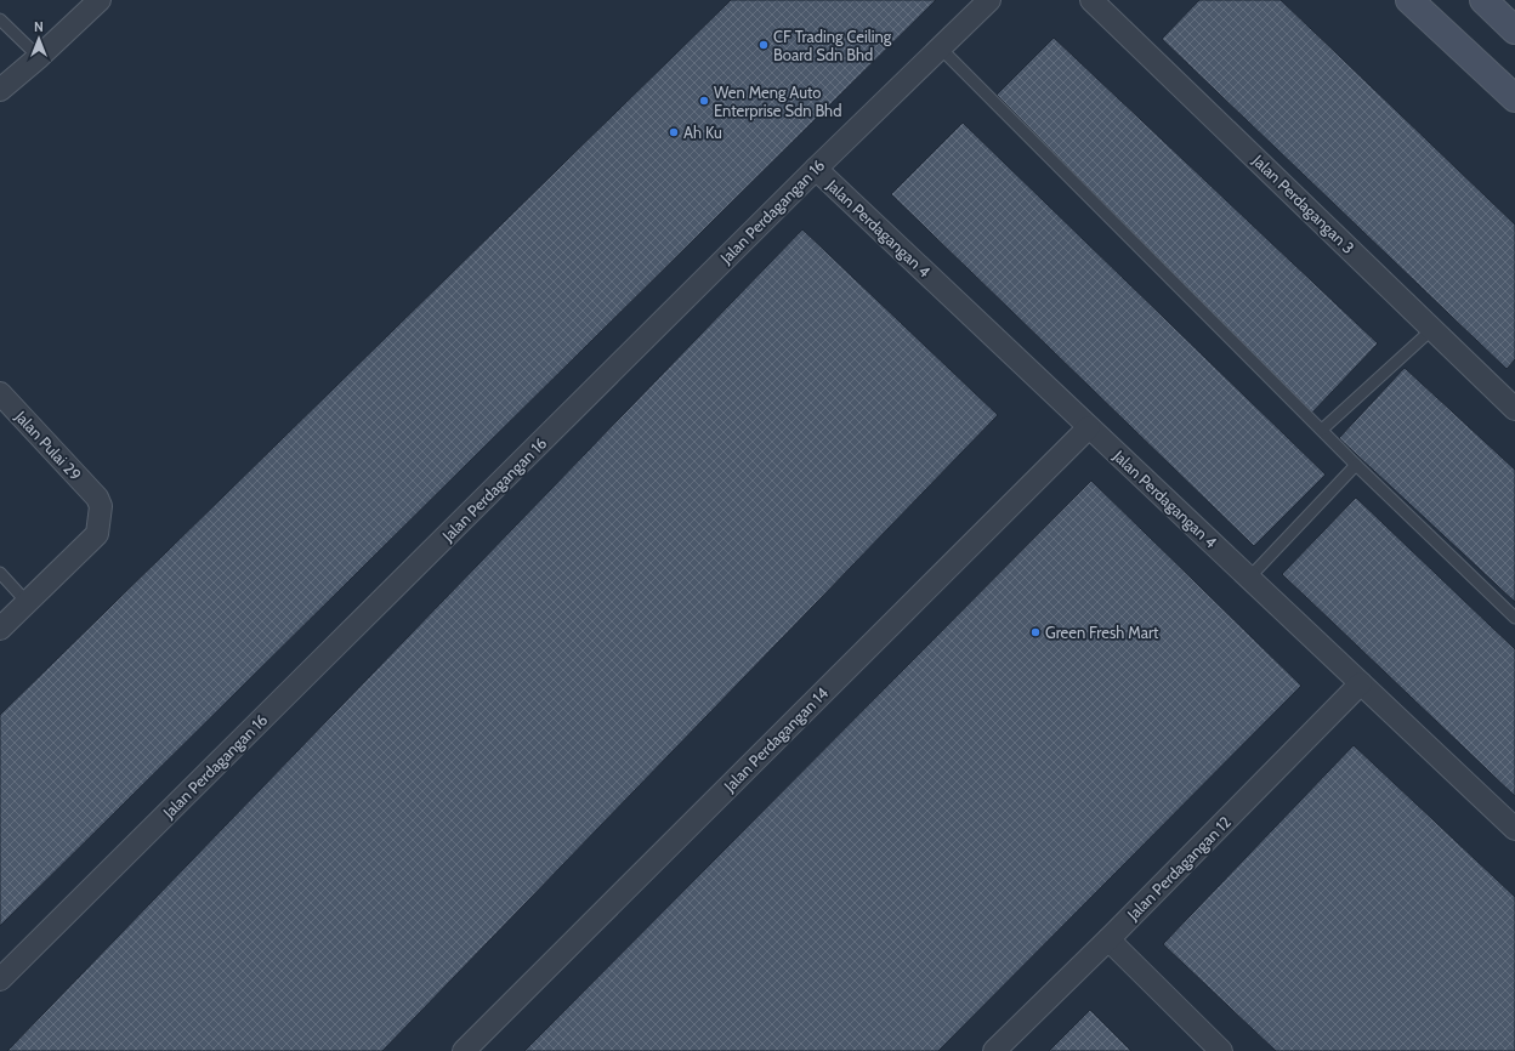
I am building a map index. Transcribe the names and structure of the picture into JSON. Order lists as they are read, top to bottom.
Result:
{
  "streets": {
    "street": [
      "Jalan Perdagangan 3",
      "Jalan Perdagangan 16",
      "Jalan Perdagangan 4",
      "Jalan Pulai 29",
      "Jalan Perdagangan 14",
      "Jalan Perdagangan 12"
    ]
  },
  "crossings": [
    ["Jalan Perdagangan 16", "Jalan Perdagangan 4"],
    ["Jalan Perdagangan 4", "Jalan Perdagangan 14"],
    ["Jalan Perdagangan 4", "Jalan Perdagangan 12"]
  ],
  "places": [
    "CF Trading Ceiling Board Sdn Bhd",
    "Wen Meng Auto Enterprise Sdn Bhd",
    "Ah Ku",
    "Green Fresh Mart"
  ],
  "north": "top"
}
